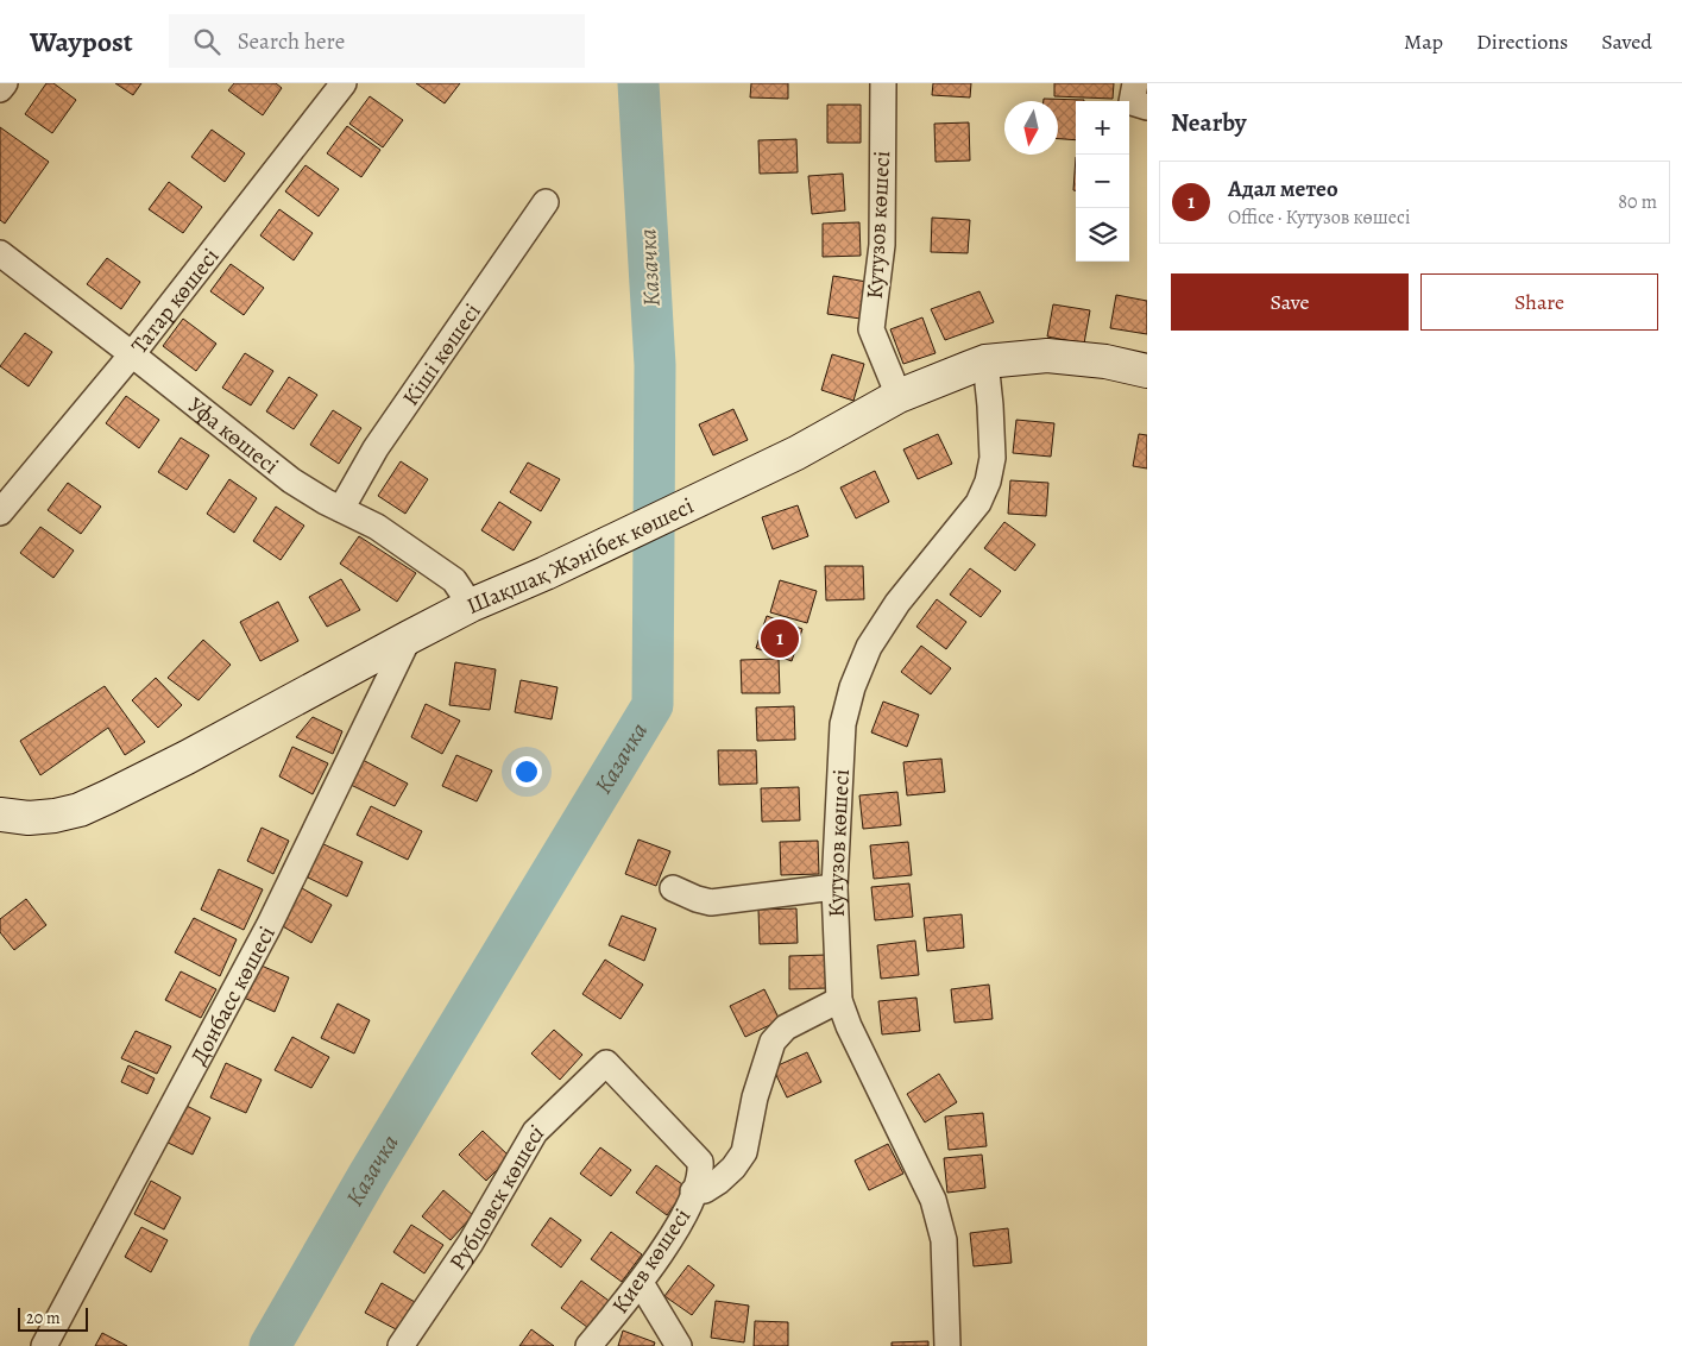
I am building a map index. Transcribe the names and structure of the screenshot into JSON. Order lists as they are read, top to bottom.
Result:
{
  "streets": {
    "main road": ["Шақшақ Жәнібек көшесі"],
    "street": [
      "Кутузов көшесі",
      "Татар көшесі",
      "Кіші көшесі",
      "Уфа көшесі",
      "Донбасс көшесі",
      "Рубцовск көшесі",
      "Киев көшесі"
    ]
  },
  "crossings": [
    ["Кутузов көшесі", "Шақшақ Жәнібек көшесі"],
    ["Татар көшесі", "Уфа көшесі"],
    ["Кіші көшесі", "Уфа көшесі"],
    ["Уфа көшесі", "Шақшақ Жәнібек көшесі"],
    ["Шақшақ Жәнібек көшесі", "Донбасс көшесі"],
    ["Рубцовск көшесі", "Киев көшесі"]
  ],
  "water": ["Казачка"],
  "scale_bar": "20 m",
  "north": "bottom",
  "page": {
    "header": "Waypost",
    "search": "Search here",
    "nav": ["Map", "Directions", "Saved"],
    "heading": "Nearby",
    "map_buttons": ["+", "−"],
    "list": [
      {
        "mark": "1",
        "name": "Адал метео",
        "note": "Office · Кутузов көшесі",
        "value": "80 m"
      }
    ],
    "buttons": ["Save", "Share"],
    "pins": "1",
    "scale": "20 m"
  }
}
